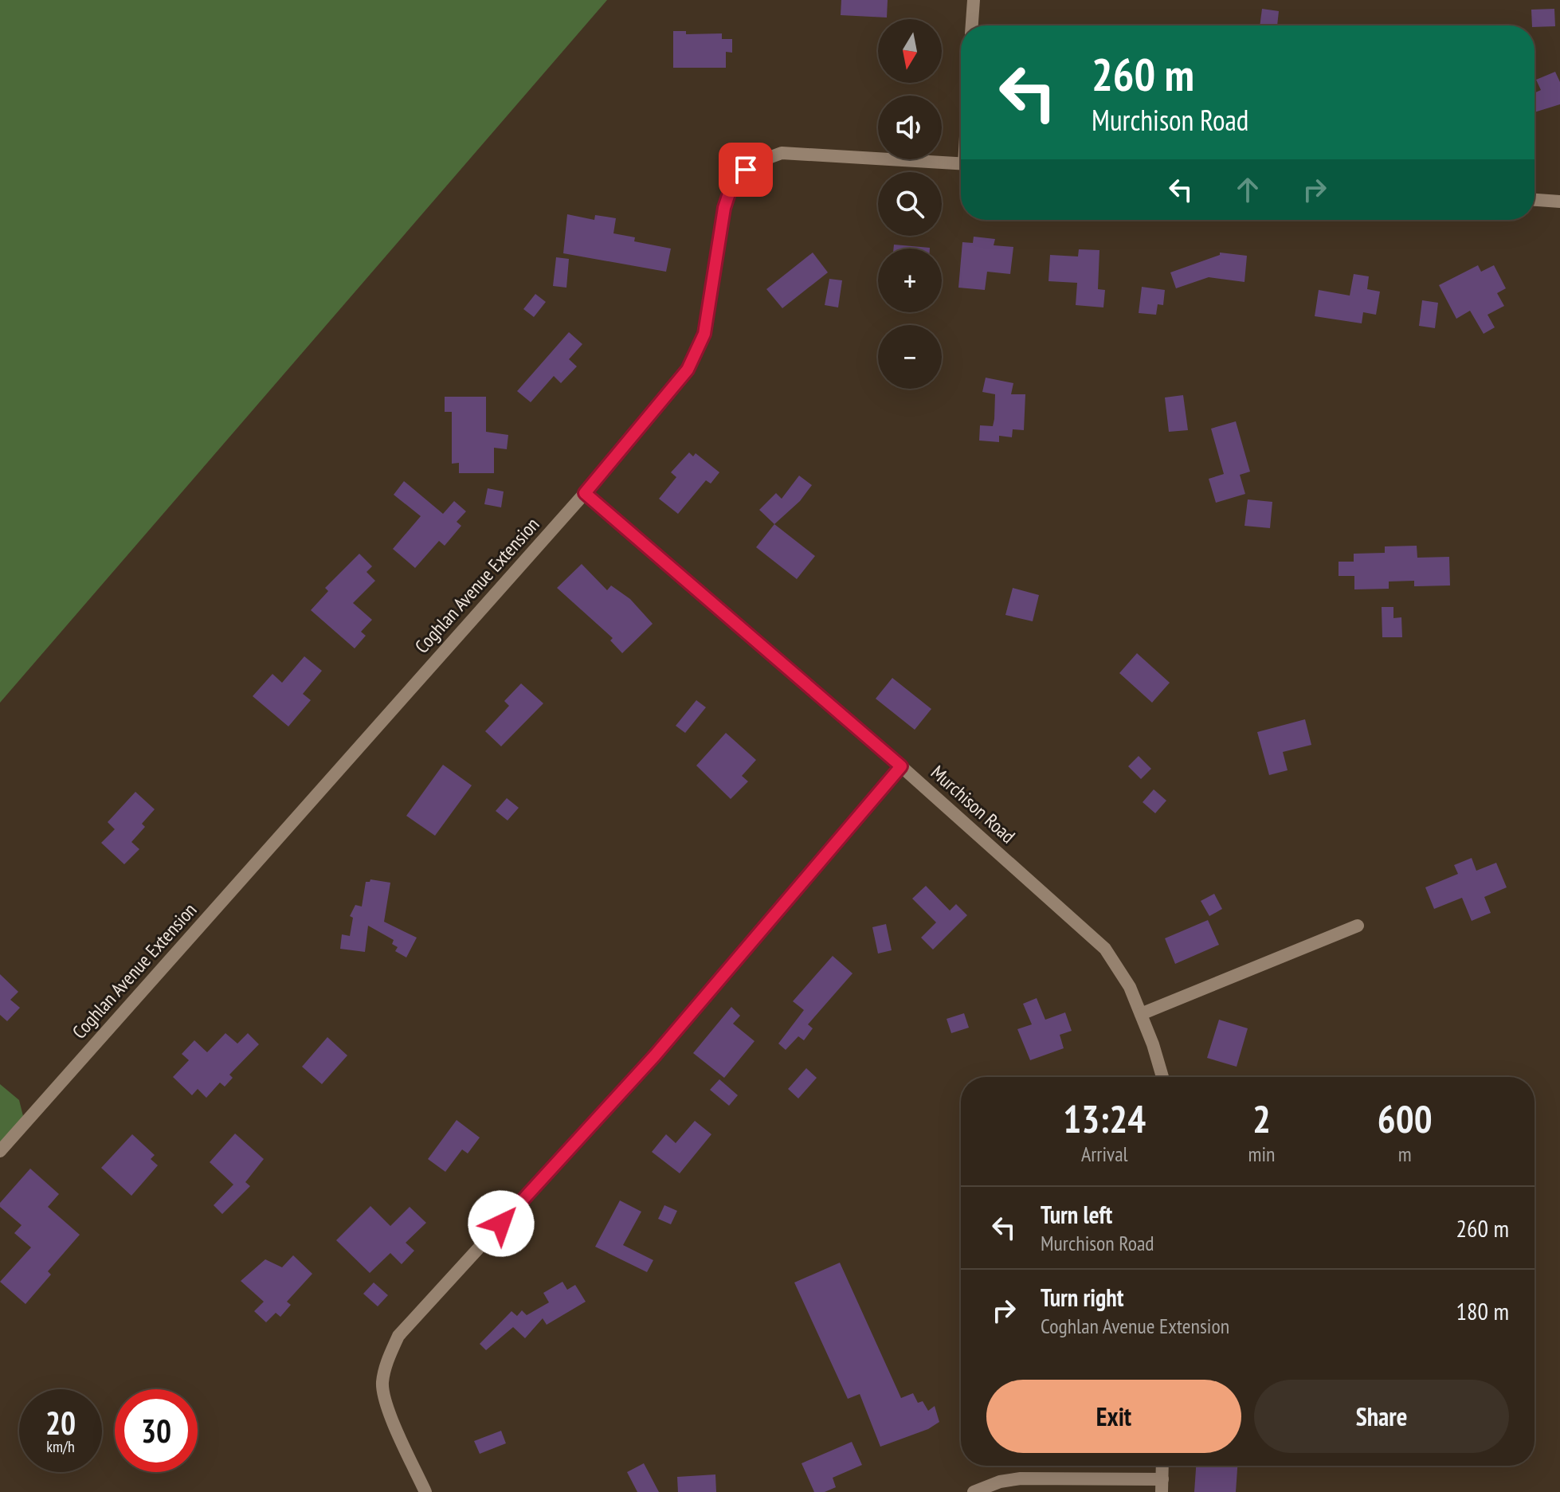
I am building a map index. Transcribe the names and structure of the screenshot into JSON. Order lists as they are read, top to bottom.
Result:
{
  "streets": {
    "street": ["Coghlan Avenue Extension", "Murchison Road"]
  },
  "crossings": [
    ["Coghlan Avenue Extension", "Murchison Road"]
  ],
  "north": "bottom",
  "page": {
    "map_buttons": ["+", "−"],
    "turn": ["260 m", "Murchison Road"],
    "eta": [
      "13:24",
      "Arrival",
      "2",
      "min",
      "600",
      "m"
    ],
    "list": [
      {
        "name": "Turn left",
        "note": "Murchison Road",
        "value": "260 m"
      },
      {
        "name": "Turn right",
        "note": "Coghlan Avenue Extension",
        "value": "180 m"
      }
    ],
    "buttons": ["Exit", "Share"],
    "speed": "20 km/h",
    "limit": "30"
  }
}
